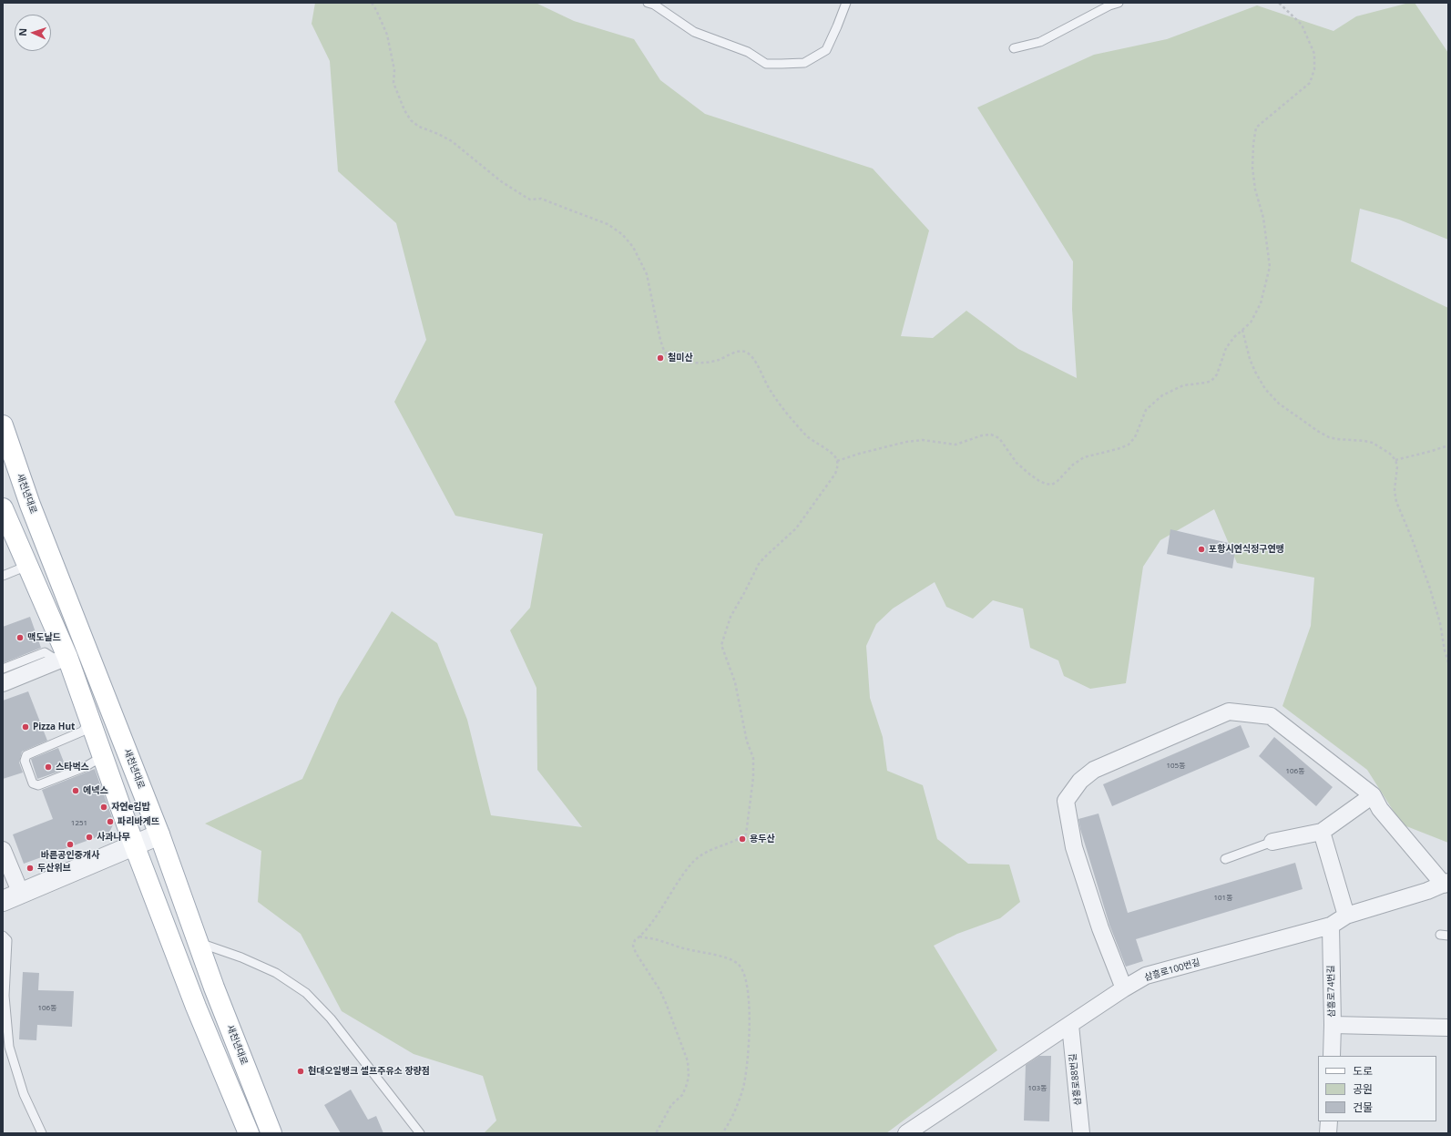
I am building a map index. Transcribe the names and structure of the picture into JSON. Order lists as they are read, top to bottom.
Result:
{
  "streets": {
    "main road": ["새천년대로"],
    "street": ["삼흥로100번길", "삼흥로74번길", "삼흥로88번길"]
  },
  "crossings": [
    ["삼흥로100번길", "삼흥로74번길"],
    ["삼흥로100번길", "삼흥로88번길"]
  ],
  "places": [
    "철미산",
    "포항시연식정구연맹",
    "맥도날드",
    "Pizza Hut",
    "스타벅스",
    "에넥스",
    "자연e김밥",
    "파리바게뜨",
    "사과나무",
    "용두산",
    "바른공인중개사",
    "두산위브",
    "현대오일뱅크 셀프주유소 장량점"
  ],
  "house_numbers": [
    "105동",
    "106동",
    "1251",
    "101동",
    "106동",
    "103동"
  ],
  "legend": ["도로", "공원", "건물"],
  "north": "left"
}
